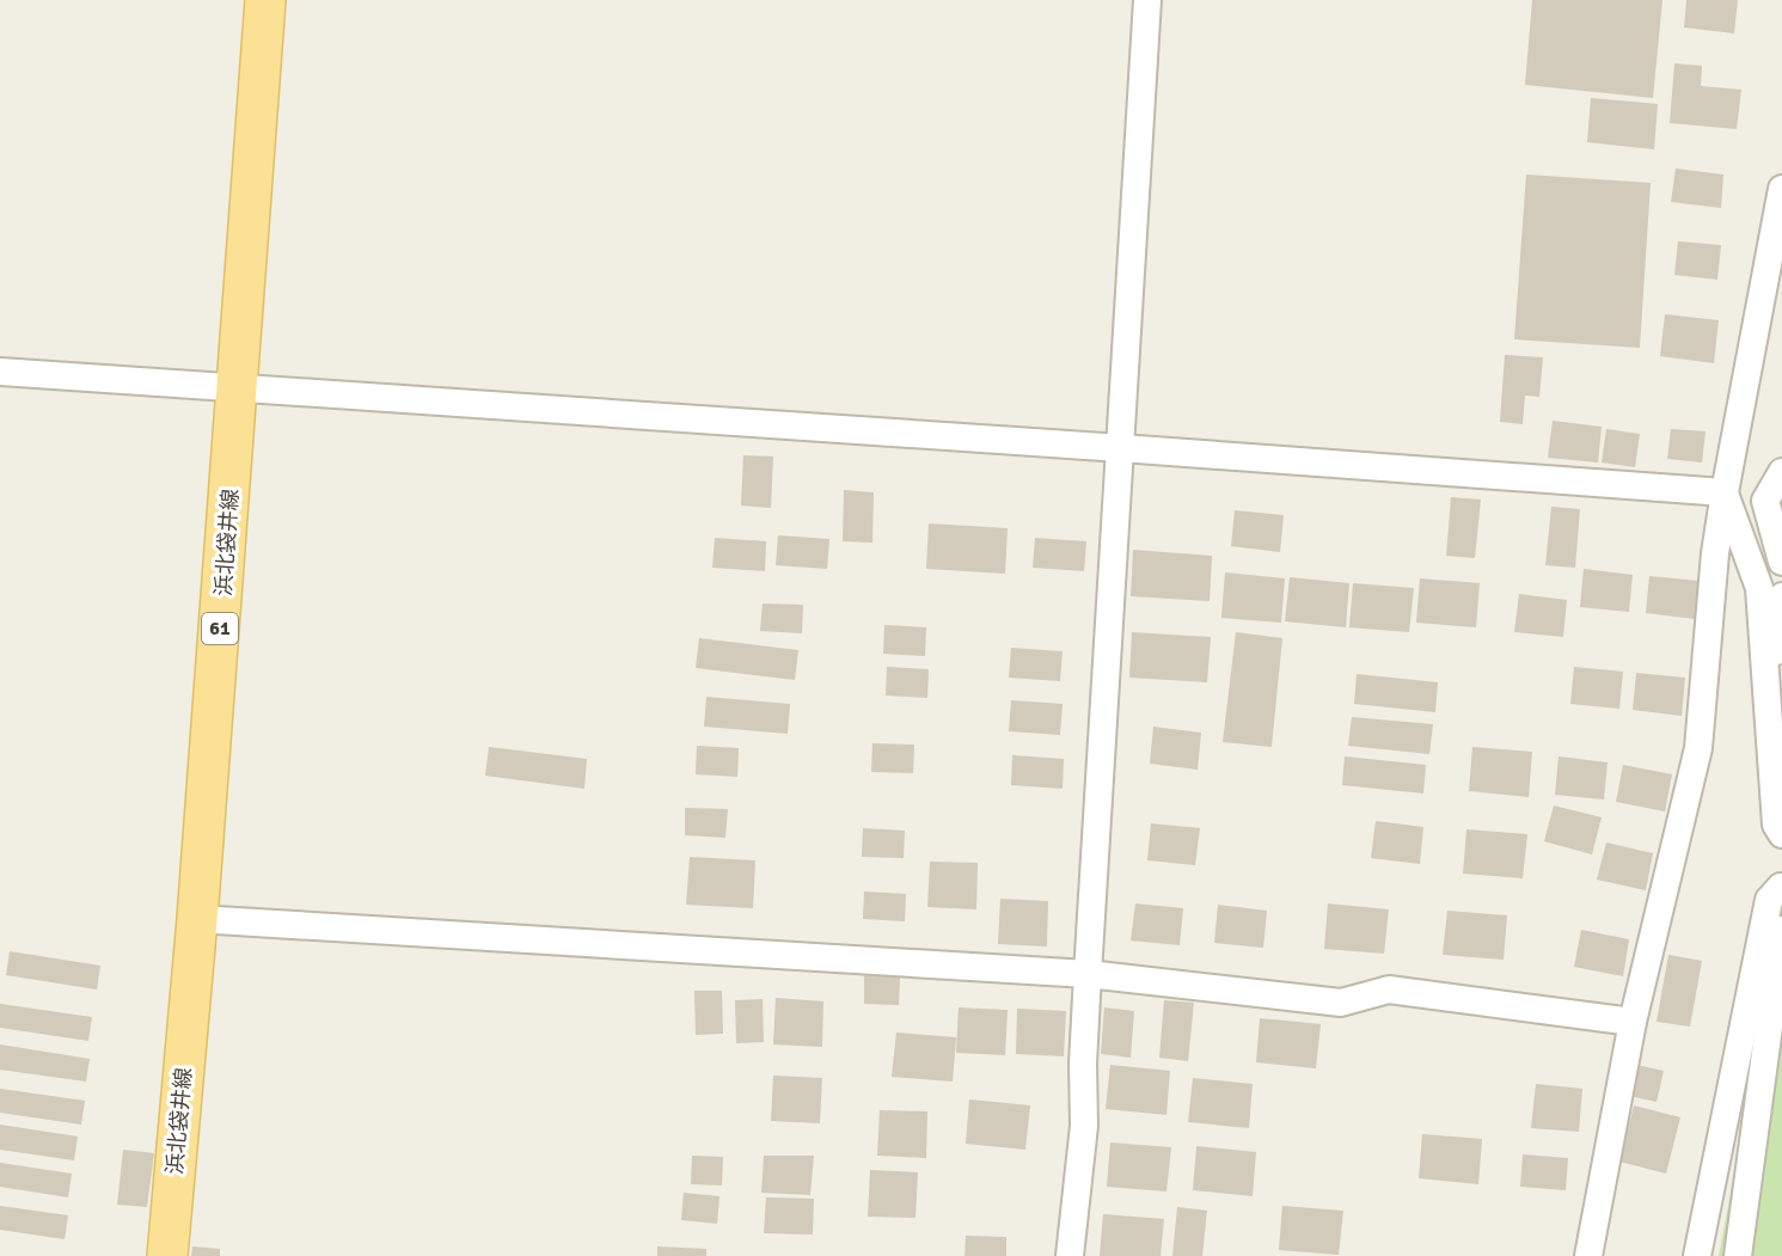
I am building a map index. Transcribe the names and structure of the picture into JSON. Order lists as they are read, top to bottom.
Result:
{
  "streets": {
    "main road": ["浜北袋井線", "61"]
  }
}
